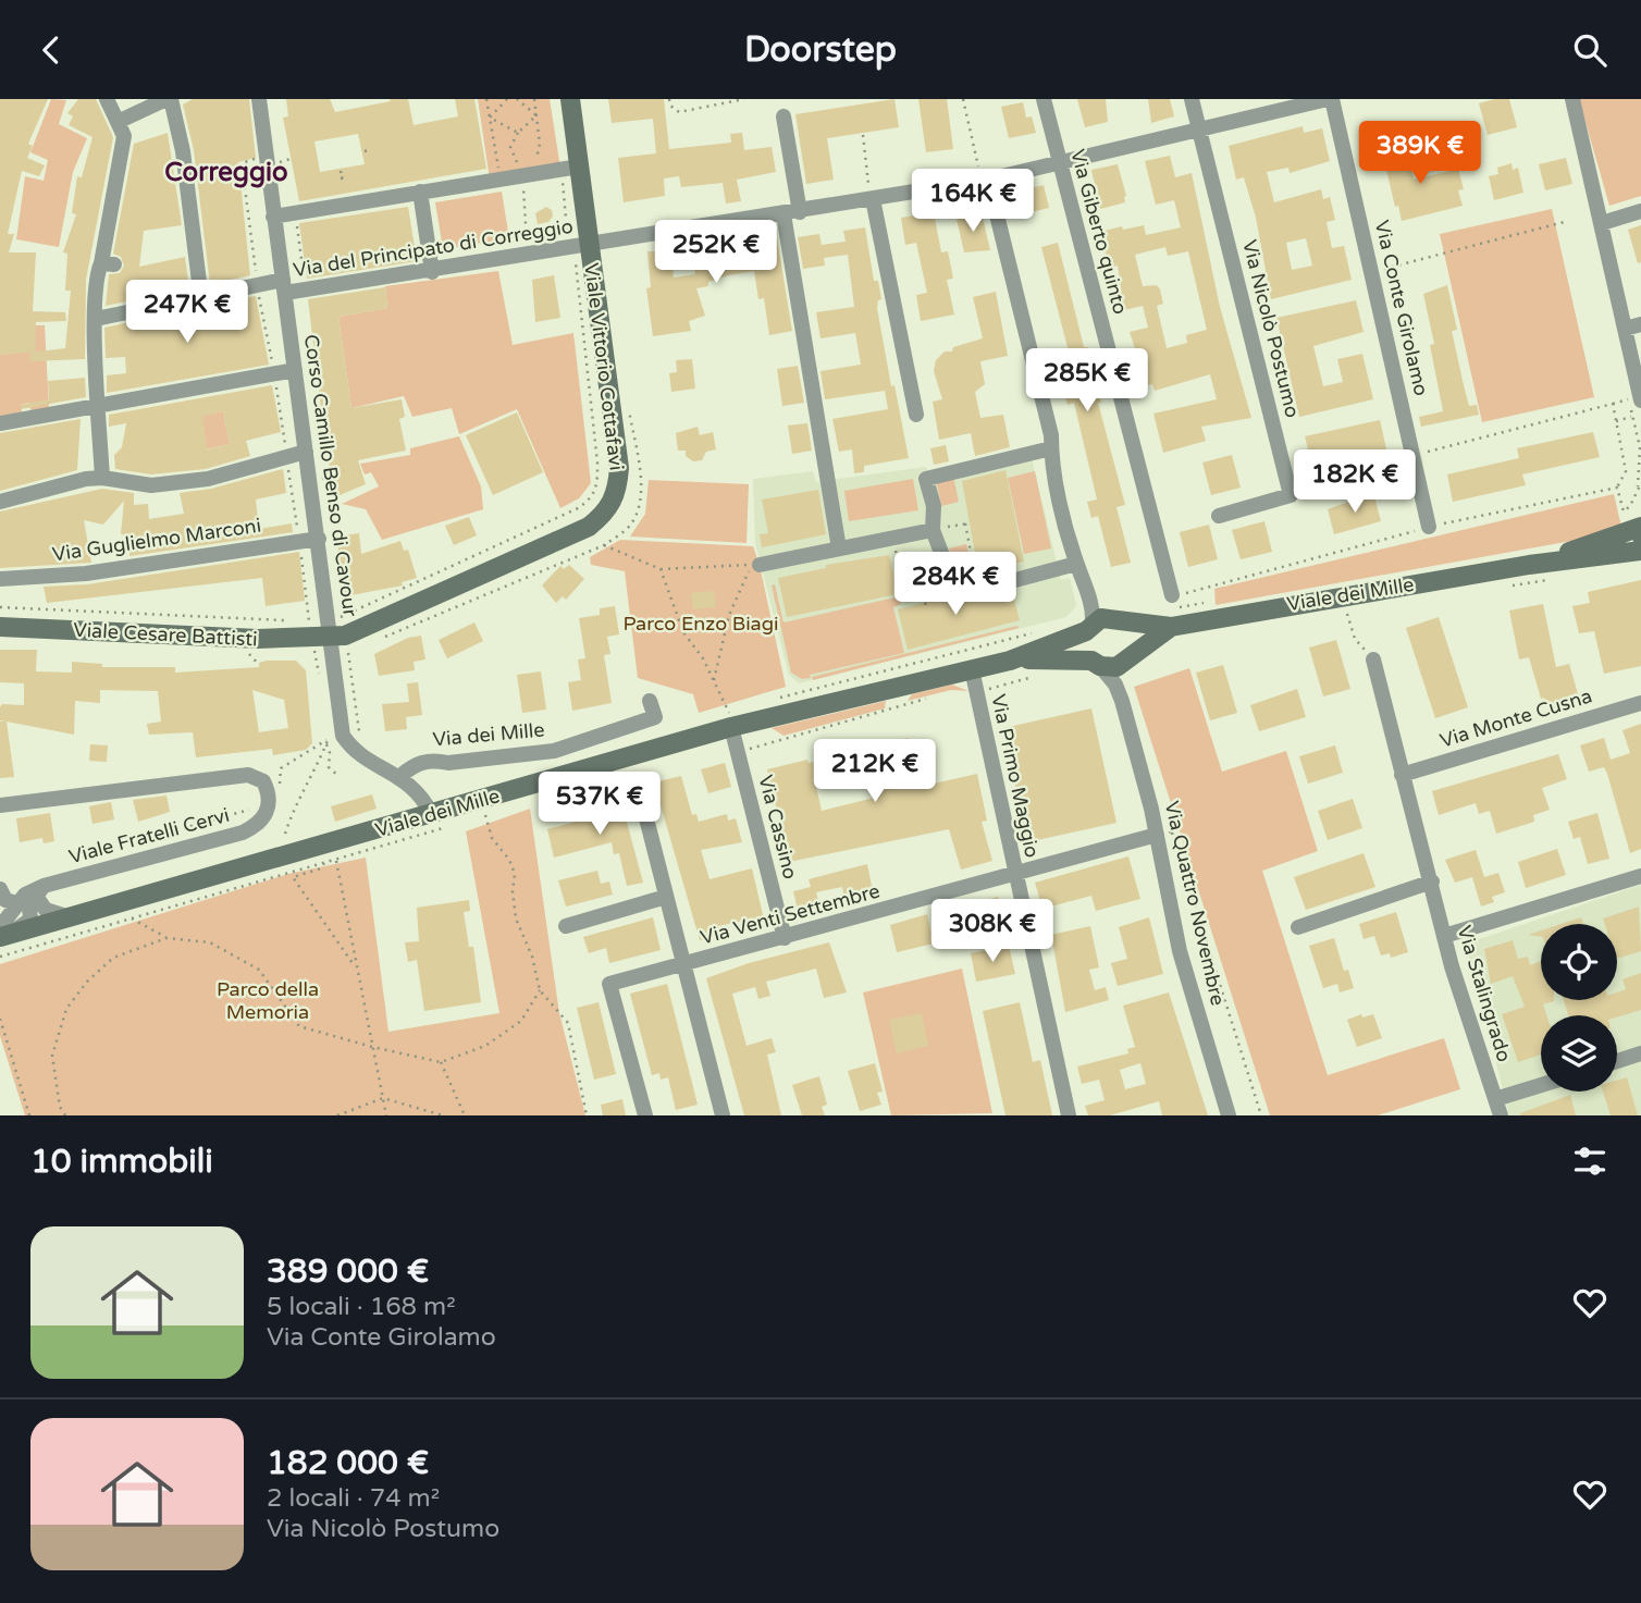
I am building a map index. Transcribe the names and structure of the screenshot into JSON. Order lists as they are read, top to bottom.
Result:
{
  "streets": {
    "main road": ["Viale Vittorio Cottafavi", "Viale dei Mille", "Viale Cesare Battisti"],
    "street": [
      "Via Giberto quinto",
      "Via del Principato di Correggio",
      "Via Conte Girolamo",
      "Via Nicolò Postumo",
      "Corso Camillo Benso di Cavour",
      "Via Guglielmo Marconi",
      "Via Monte Cusna",
      "Via dei Mille",
      "Via Primo Maggio",
      "Via Cassino",
      "Viale Fratelli Cervi",
      "Via Quattro Novembre",
      "Via Venti Settembre",
      "Via Stalingrado"
    ]
  },
  "crossings": [
    ["Via Giberto quinto", "Via del Principato di Correggio"],
    ["Via del Principato di Correggio", "Via Conte Girolamo"],
    ["Via del Principato di Correggio", "Via Nicolò Postumo"],
    ["Via del Principato di Correggio", "Viale Vittorio Cottafavi"],
    ["Via del Principato di Correggio", "Corso Camillo Benso di Cavour"],
    ["Viale Vittorio Cottafavi", "Corso Camillo Benso di Cavour"],
    ["Viale Vittorio Cottafavi", "Viale Cesare Battisti"],
    ["Corso Camillo Benso di Cavour", "Via Guglielmo Marconi"],
    ["Corso Camillo Benso di Cavour", "Viale dei Mille"],
    ["Corso Camillo Benso di Cavour", "Viale Cesare Battisti"],
    ["Corso Camillo Benso di Cavour", "Via dei Mille"],
    ["Viale dei Mille", "Via Primo Maggio"],
    ["Viale dei Mille", "Via Cassino"],
    ["Viale dei Mille", "Via Quattro Novembre"],
    ["Via Monte Cusna", "Via Stalingrado"],
    ["Via Primo Maggio", "Via Venti Settembre"],
    ["Via Cassino", "Via Venti Settembre"],
    ["Via Quattro Novembre", "Via Venti Settembre"]
  ],
  "districts": ["Correggio"],
  "parks": ["Parco Enzo Biagi", "Parco della Memoria"],
  "page": {
    "header": "Doorstep",
    "price": [
      "389K €",
      "164K €",
      "252K €",
      "247K €",
      "285K €",
      "182K €",
      "284K €",
      "212K €",
      "537K €",
      "308K €"
    ],
    "heading": "10 immobili",
    "list": [
      {
        "name": "389 000 €",
        "note": "5 locali · 168 m² · Via Conte Girolamo"
      },
      {
        "name": "182 000 €",
        "note": "2 locali · 74 m² · Via Nicolò Postumo"
      }
    ]
  }
}
